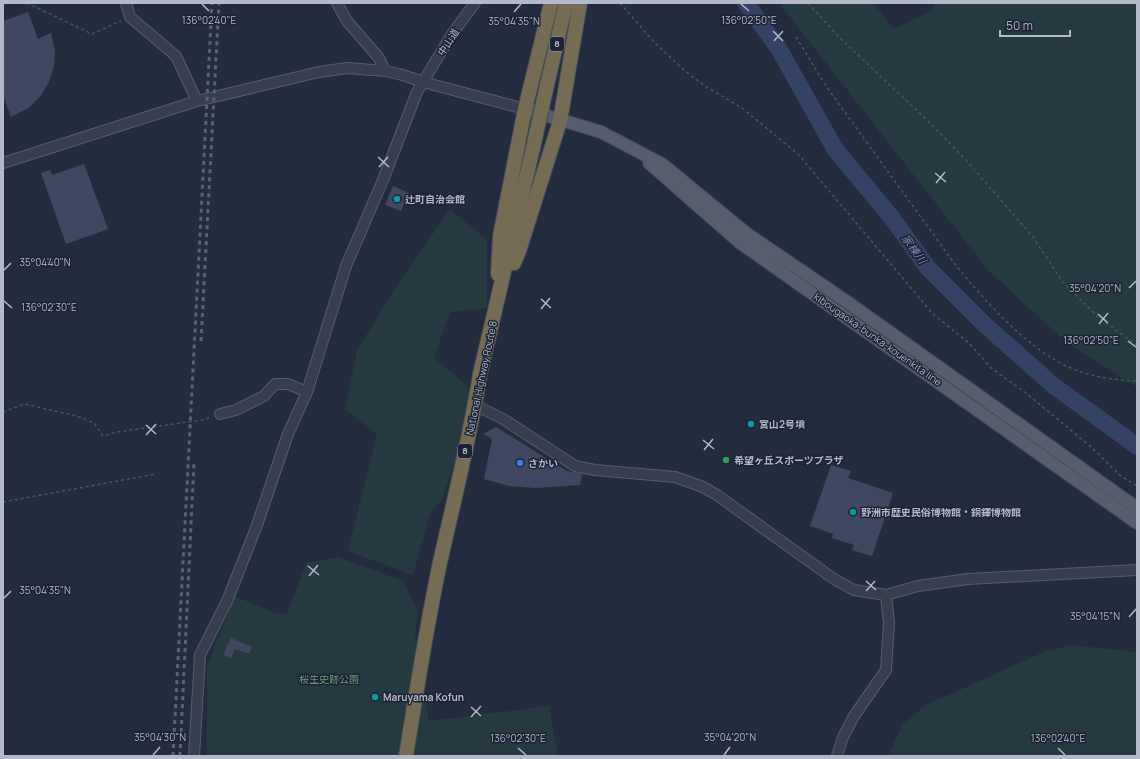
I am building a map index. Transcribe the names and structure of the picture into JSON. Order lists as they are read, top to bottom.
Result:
{
  "streets": {
    "highway": ["8", "National Highway Route 8"],
    "main road": ["kibougaoka-bunka-kouenkita line"],
    "street": ["中山道"]
  },
  "water": ["家棟川"],
  "parks": ["桜生史跡公園"],
  "places": [
    "辻町自治会館",
    "宮山2号墳",
    "希望ヶ丘スポーツプラザ",
    "さかい",
    "野洲市歴史民俗博物館・銅鐸博物館",
    "Maruyama Kofun"
  ],
  "scale_bar": "50 m",
  "coordinates": [
    "136°02'40\"E",
    "136°02'50\"E",
    "35°04'35\"N",
    "35°04'40\"N",
    "35°04'20\"N",
    "136°02'30\"E",
    "35°04'15\"N",
    "35°04'30\"N"
  ]
}
